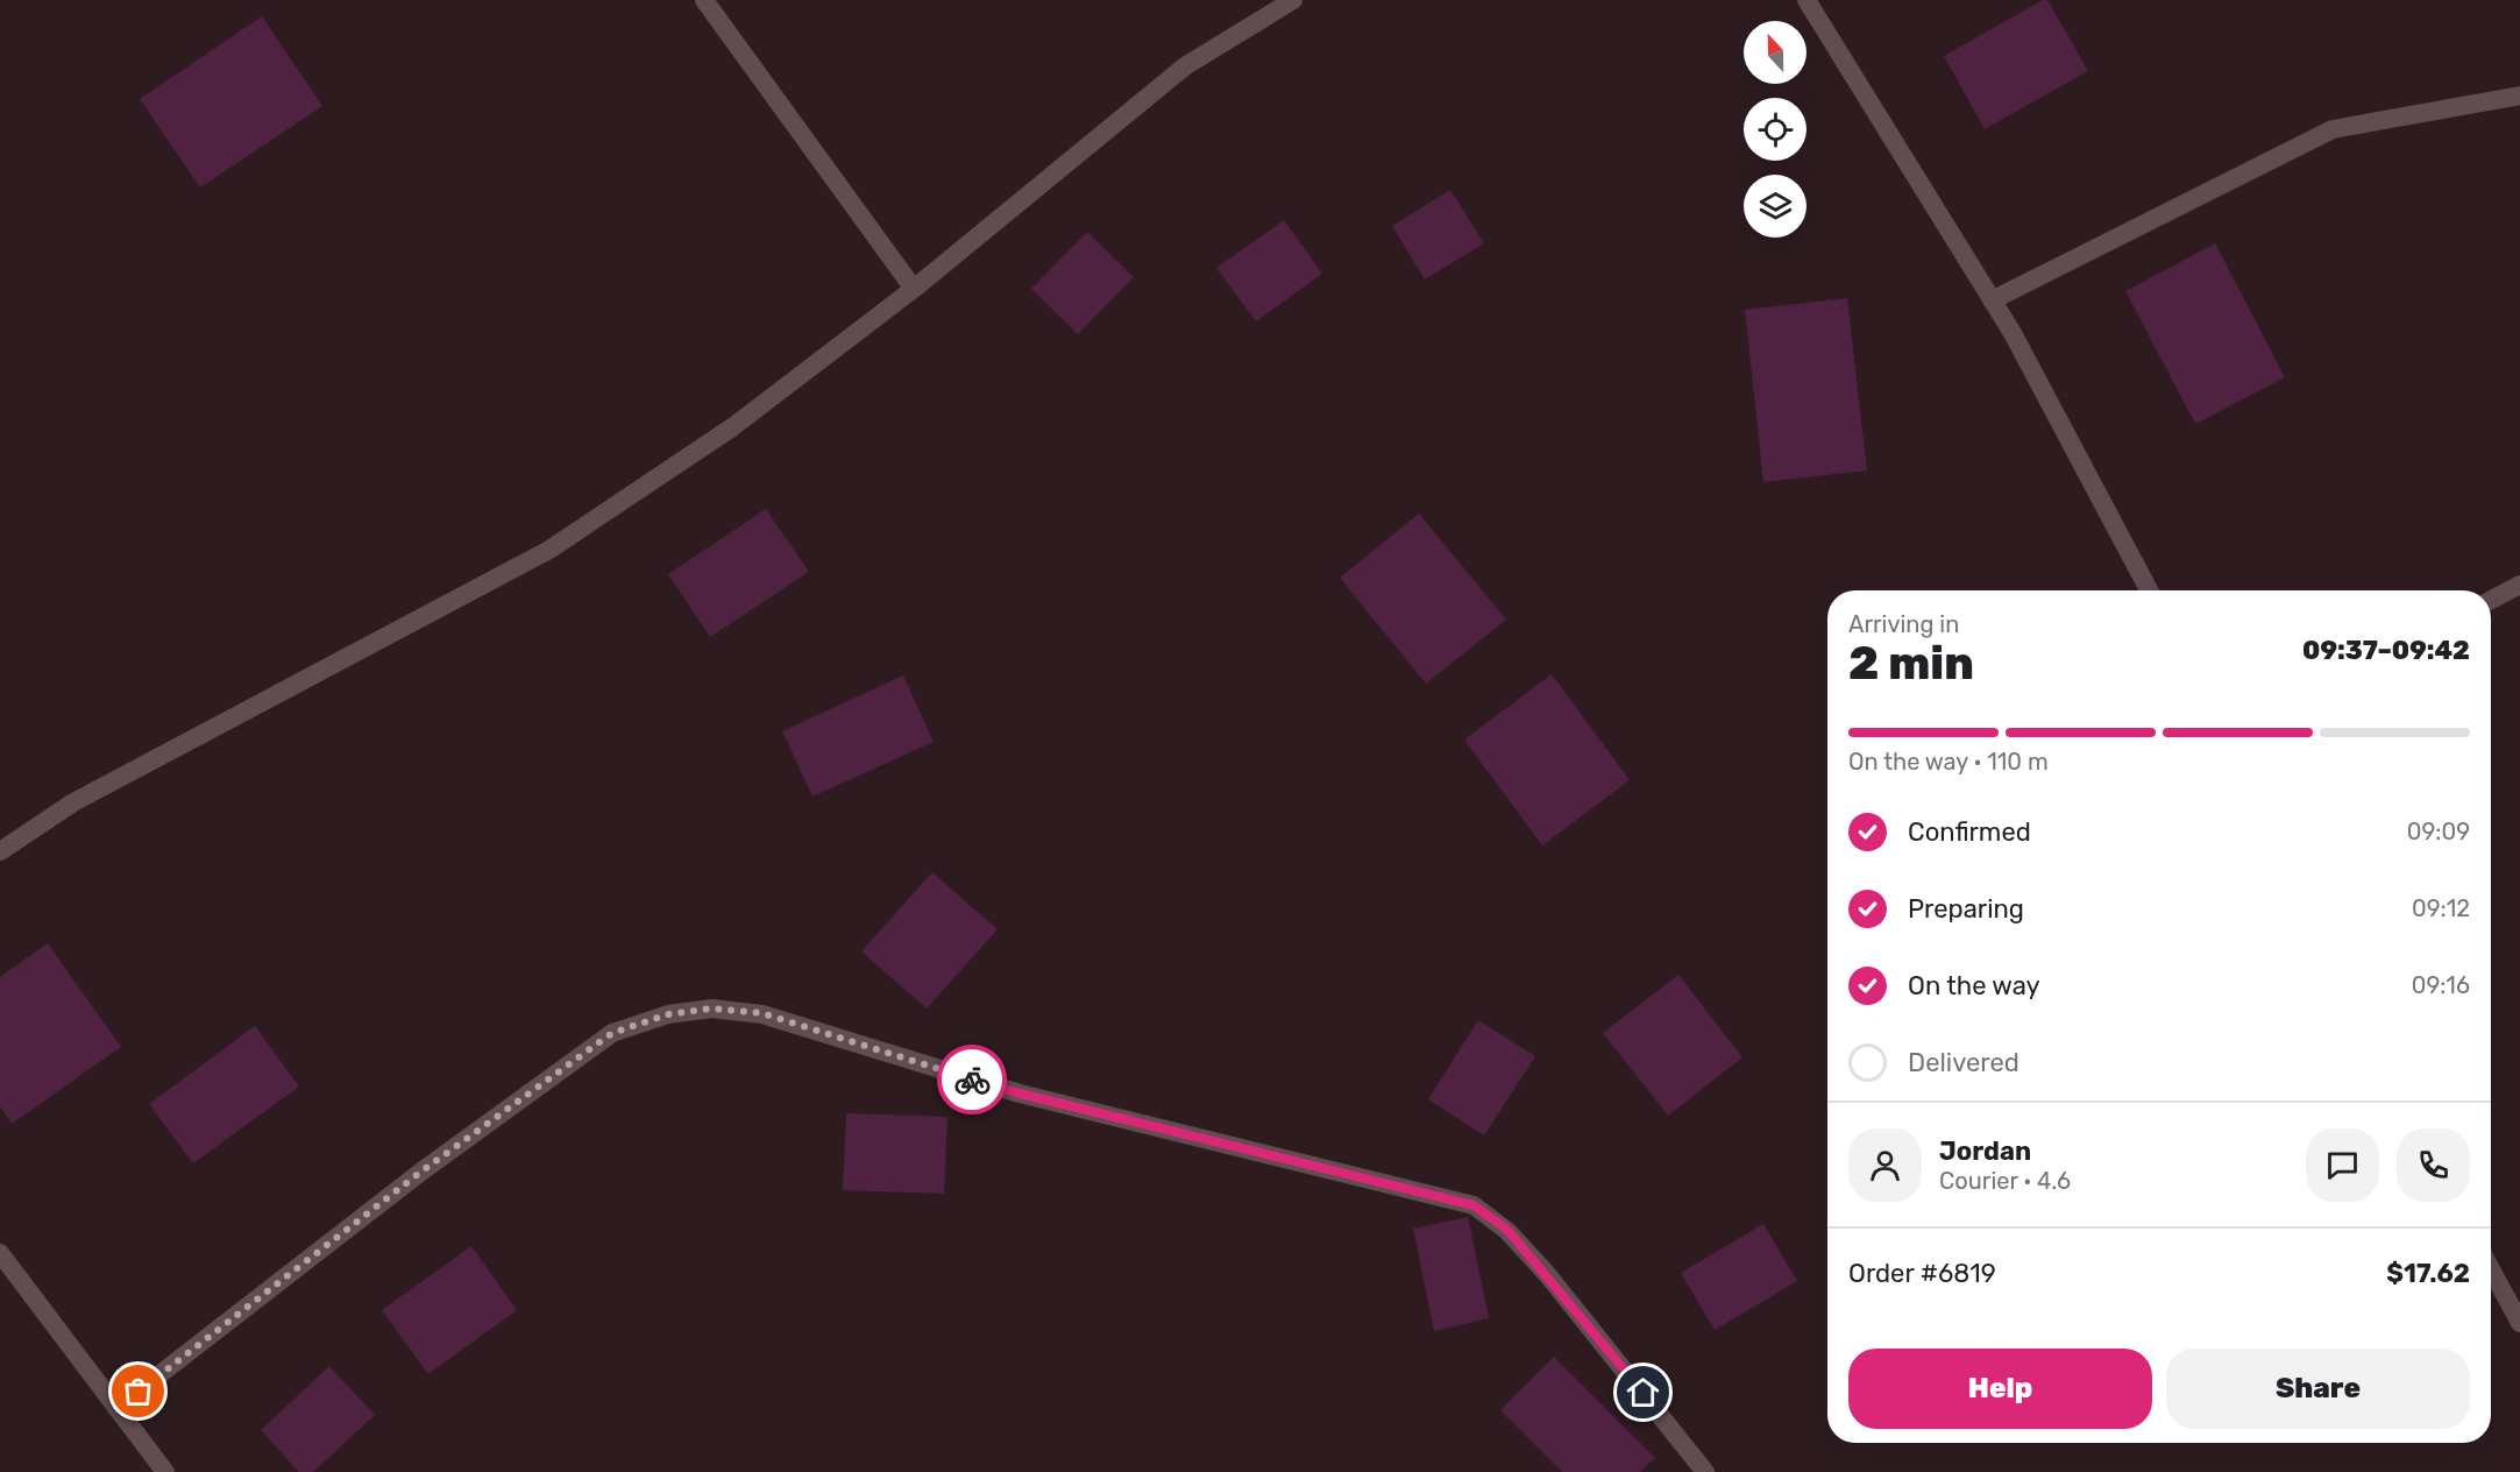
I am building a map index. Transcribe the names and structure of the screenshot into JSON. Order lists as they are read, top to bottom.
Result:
{
  "north": "top",
  "page": {
    "heading": ["2 min", "Arriving in", "09:37–09:42"],
    "panel": [
      "Jordan",
      "Courier · 4.6",
      "Order #6819",
      "$17.62"
    ],
    "bar": "On the way · 110 m",
    "list": [
      ["Confirmed", "09:09"],
      ["Preparing", "09:12"],
      ["On the way", "09:16"],
      "Delivered"
    ],
    "buttons": ["Help", "Share"]
  }
}
